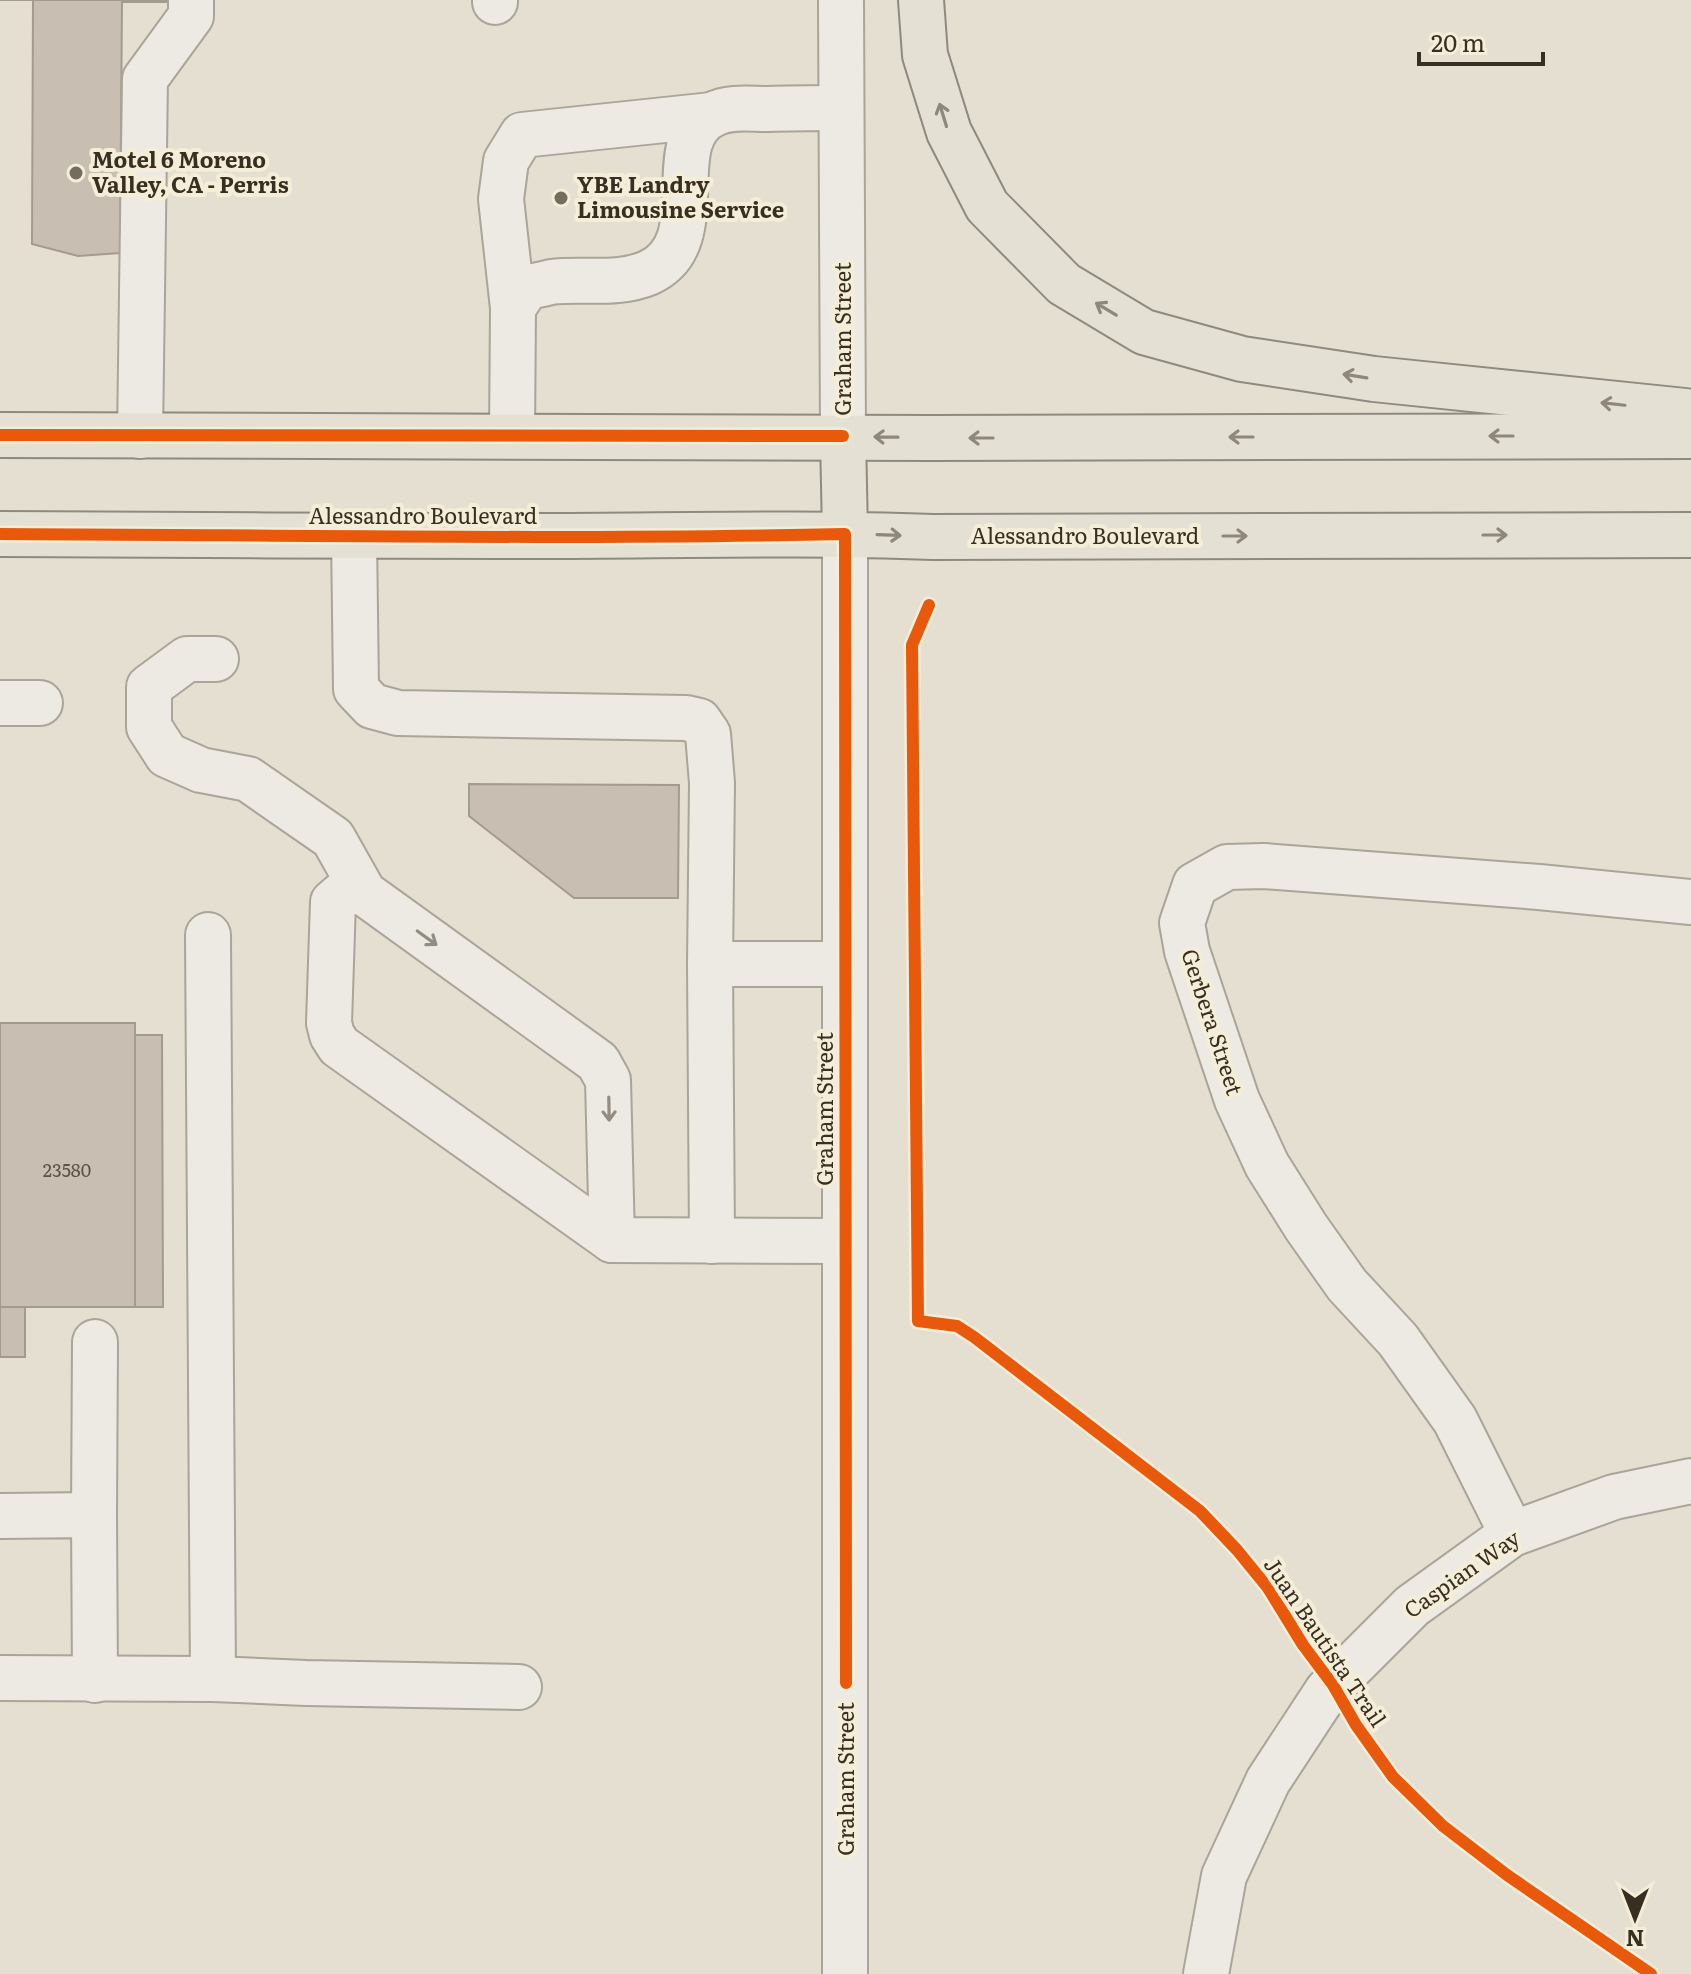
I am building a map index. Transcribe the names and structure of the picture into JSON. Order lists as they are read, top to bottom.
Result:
{
  "streets": {
    "main road": ["Graham Street", "Alessandro Boulevard"],
    "street": ["Gerbera Street", "Caspian Way"],
    "cycle path": ["Juan Bautista Trail"]
  },
  "crossings": [
    ["Graham Street", "Alessandro Boulevard"],
    ["Gerbera Street", "Caspian Way"]
  ],
  "places": ["Motel 6 Moreno Valley, CA - Perris", "YBE Landry Limousine Service"],
  "house_numbers": ["23580"],
  "scale_bar": "20 m",
  "north": "bottom"
}
